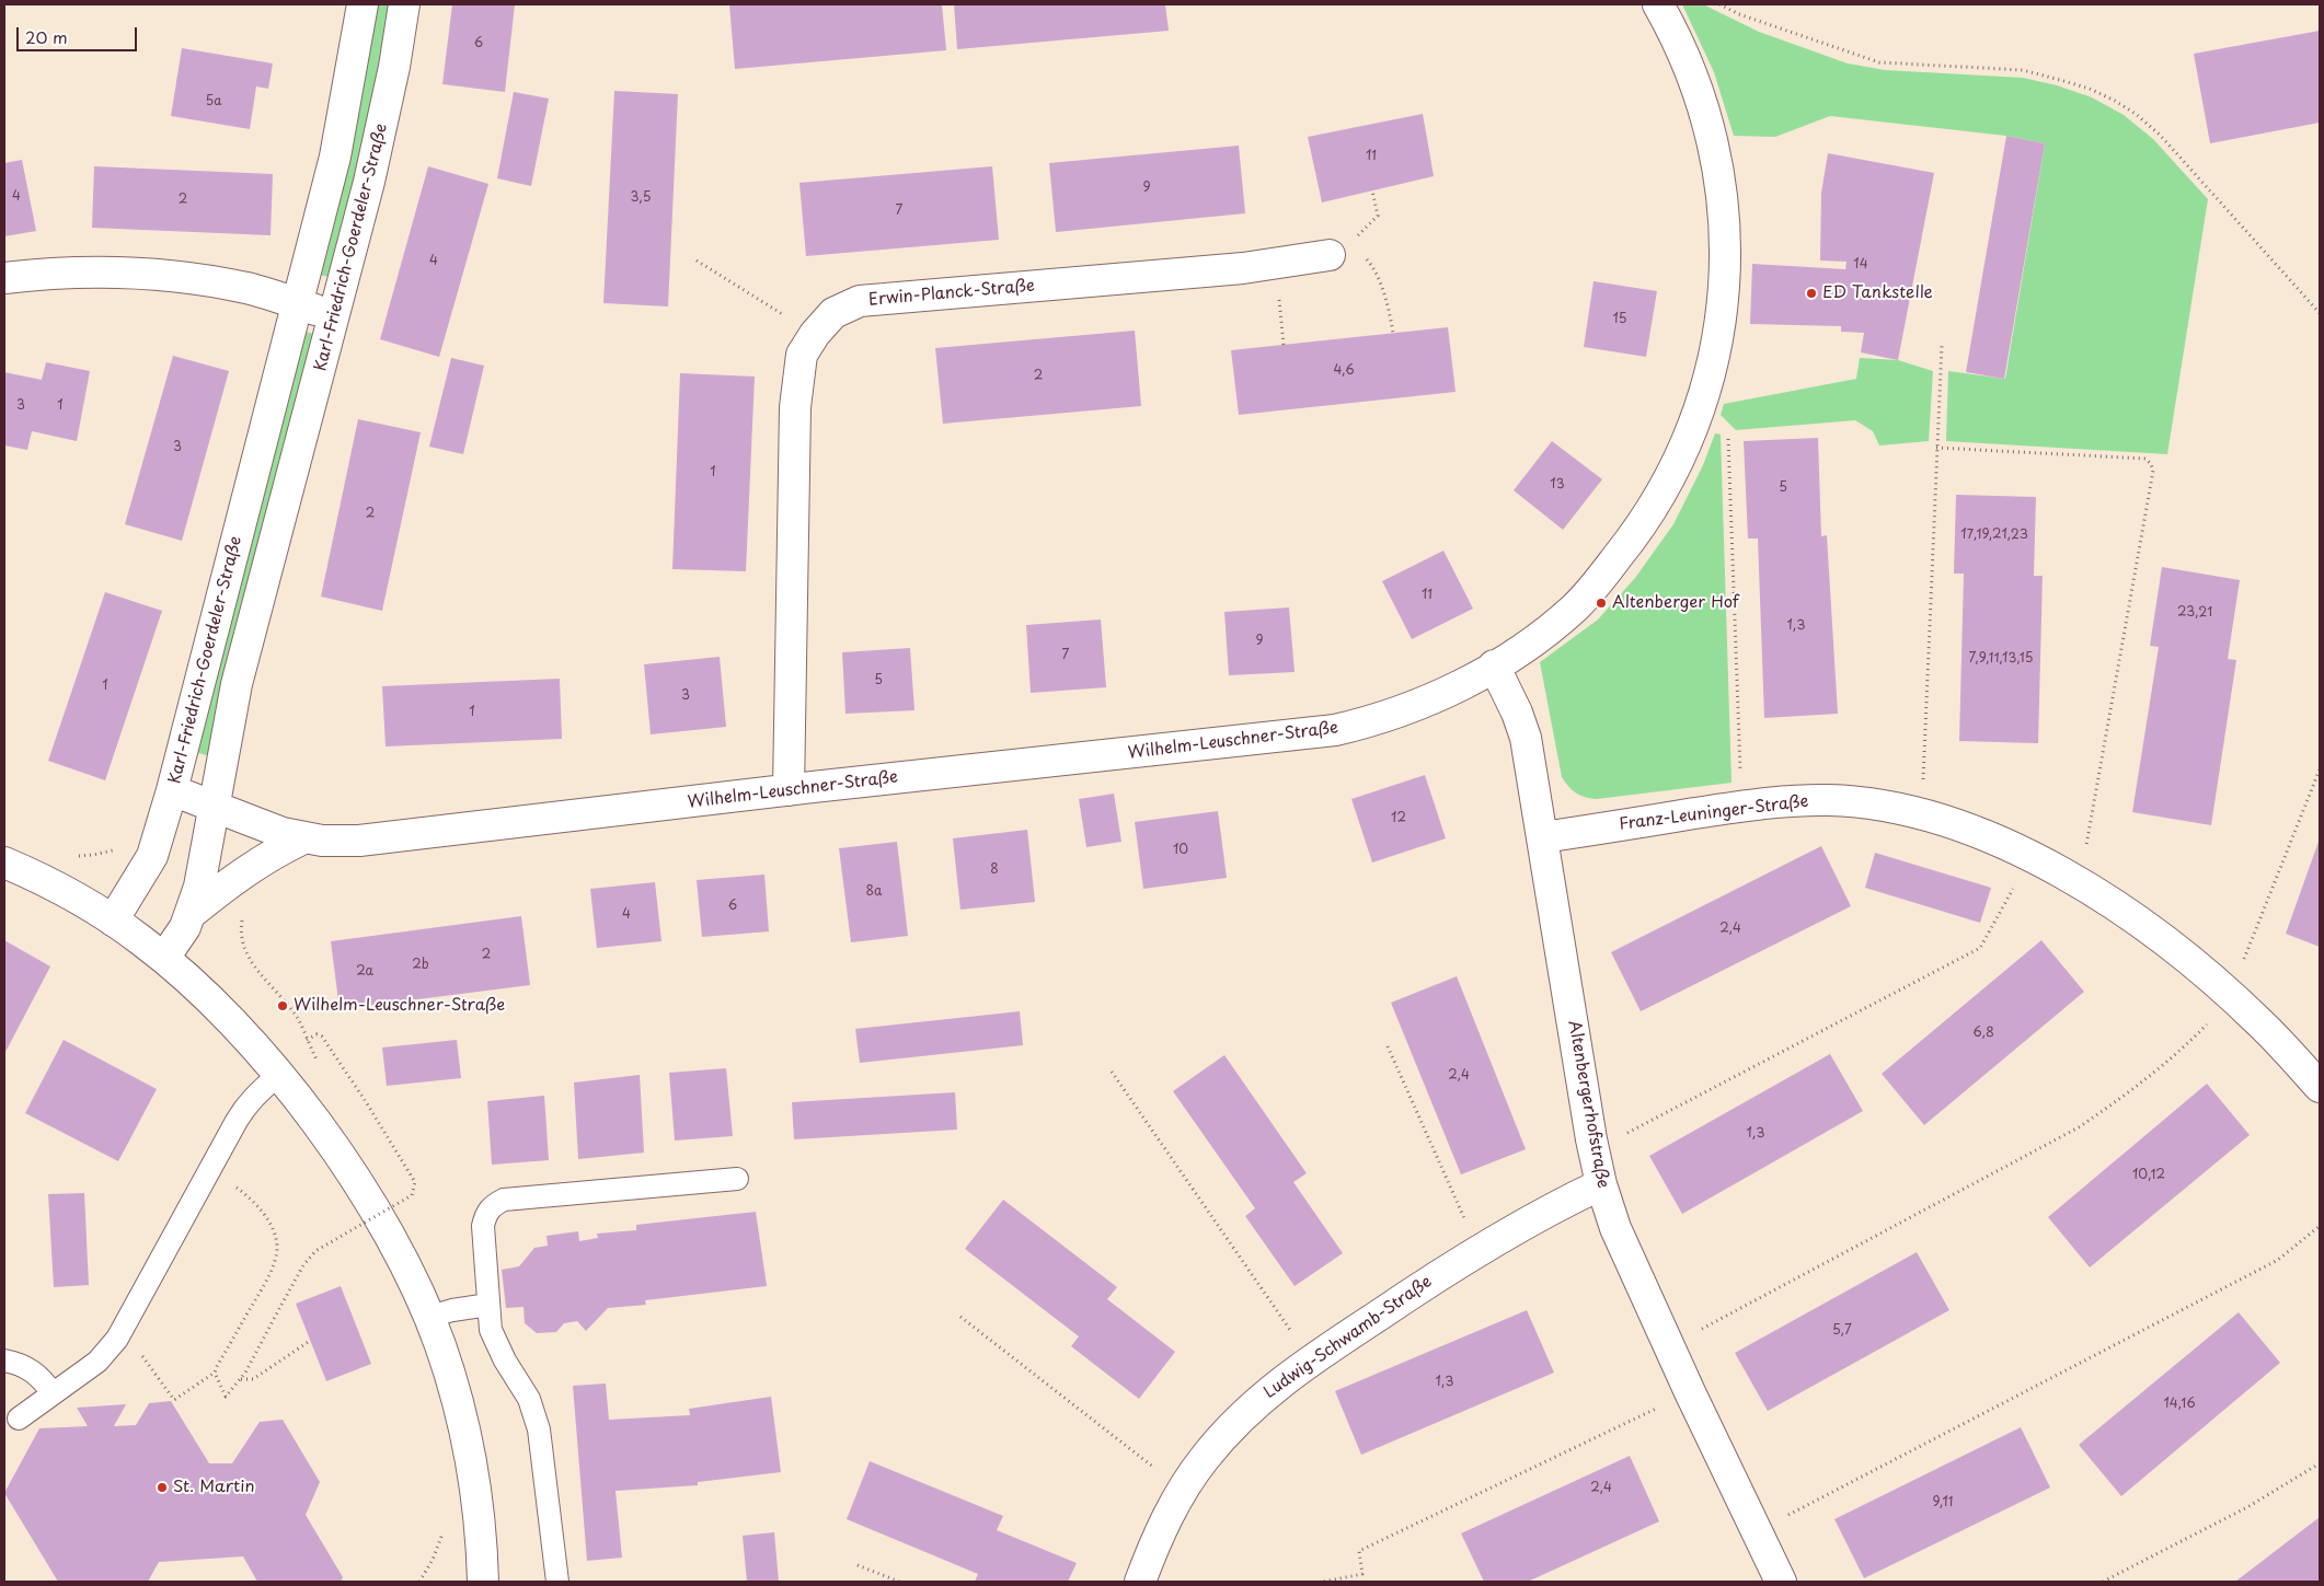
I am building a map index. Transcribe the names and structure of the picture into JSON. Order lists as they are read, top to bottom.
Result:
{
  "streets": {
    "street": [
      "Karl-Friedrich-Goerdeler-Straße",
      "Erwin-Planck-Straße",
      "Wilhelm-Leuschner-Straße",
      "Franz-Leuninger-Straße",
      "Altenbergerhofstraße",
      "Ludwig-Schwamb-Straße"
    ]
  },
  "crossings": [
    ["Karl-Friedrich-Goerdeler-Straße", "Wilhelm-Leuschner-Straße"],
    ["Erwin-Planck-Straße", "Wilhelm-Leuschner-Straße"],
    ["Wilhelm-Leuschner-Straße", "Altenbergerhofstraße"],
    ["Franz-Leuninger-Straße", "Altenbergerhofstraße"],
    ["Altenbergerhofstraße", "Ludwig-Schwamb-Straße"]
  ],
  "places": [
    "ED Tankstelle",
    "Altenberger Hof",
    "Wilhelm-Leuschner-Straße",
    "St. Martin"
  ],
  "house_numbers": [
    "6",
    "5a",
    "11",
    "9",
    "4",
    "3,5",
    "2",
    "7",
    "4",
    "14",
    "15",
    "4,6",
    "2",
    "3",
    "1",
    "3",
    "1",
    "13",
    "5",
    "2",
    "17,19,21,23",
    "11",
    "23,21",
    "1,3",
    "9",
    "7",
    "7,9,11,13,15",
    "5",
    "1",
    "3",
    "1",
    "12",
    "10",
    "8",
    "8a",
    "6",
    "4",
    "2,4",
    "2",
    "2b",
    "2a",
    "6,8",
    "2,4",
    "1,3",
    "10,12",
    "5,7",
    "1,3",
    "14,16",
    "2,4",
    "9,11"
  ],
  "scale_bar": "20 m"
}
